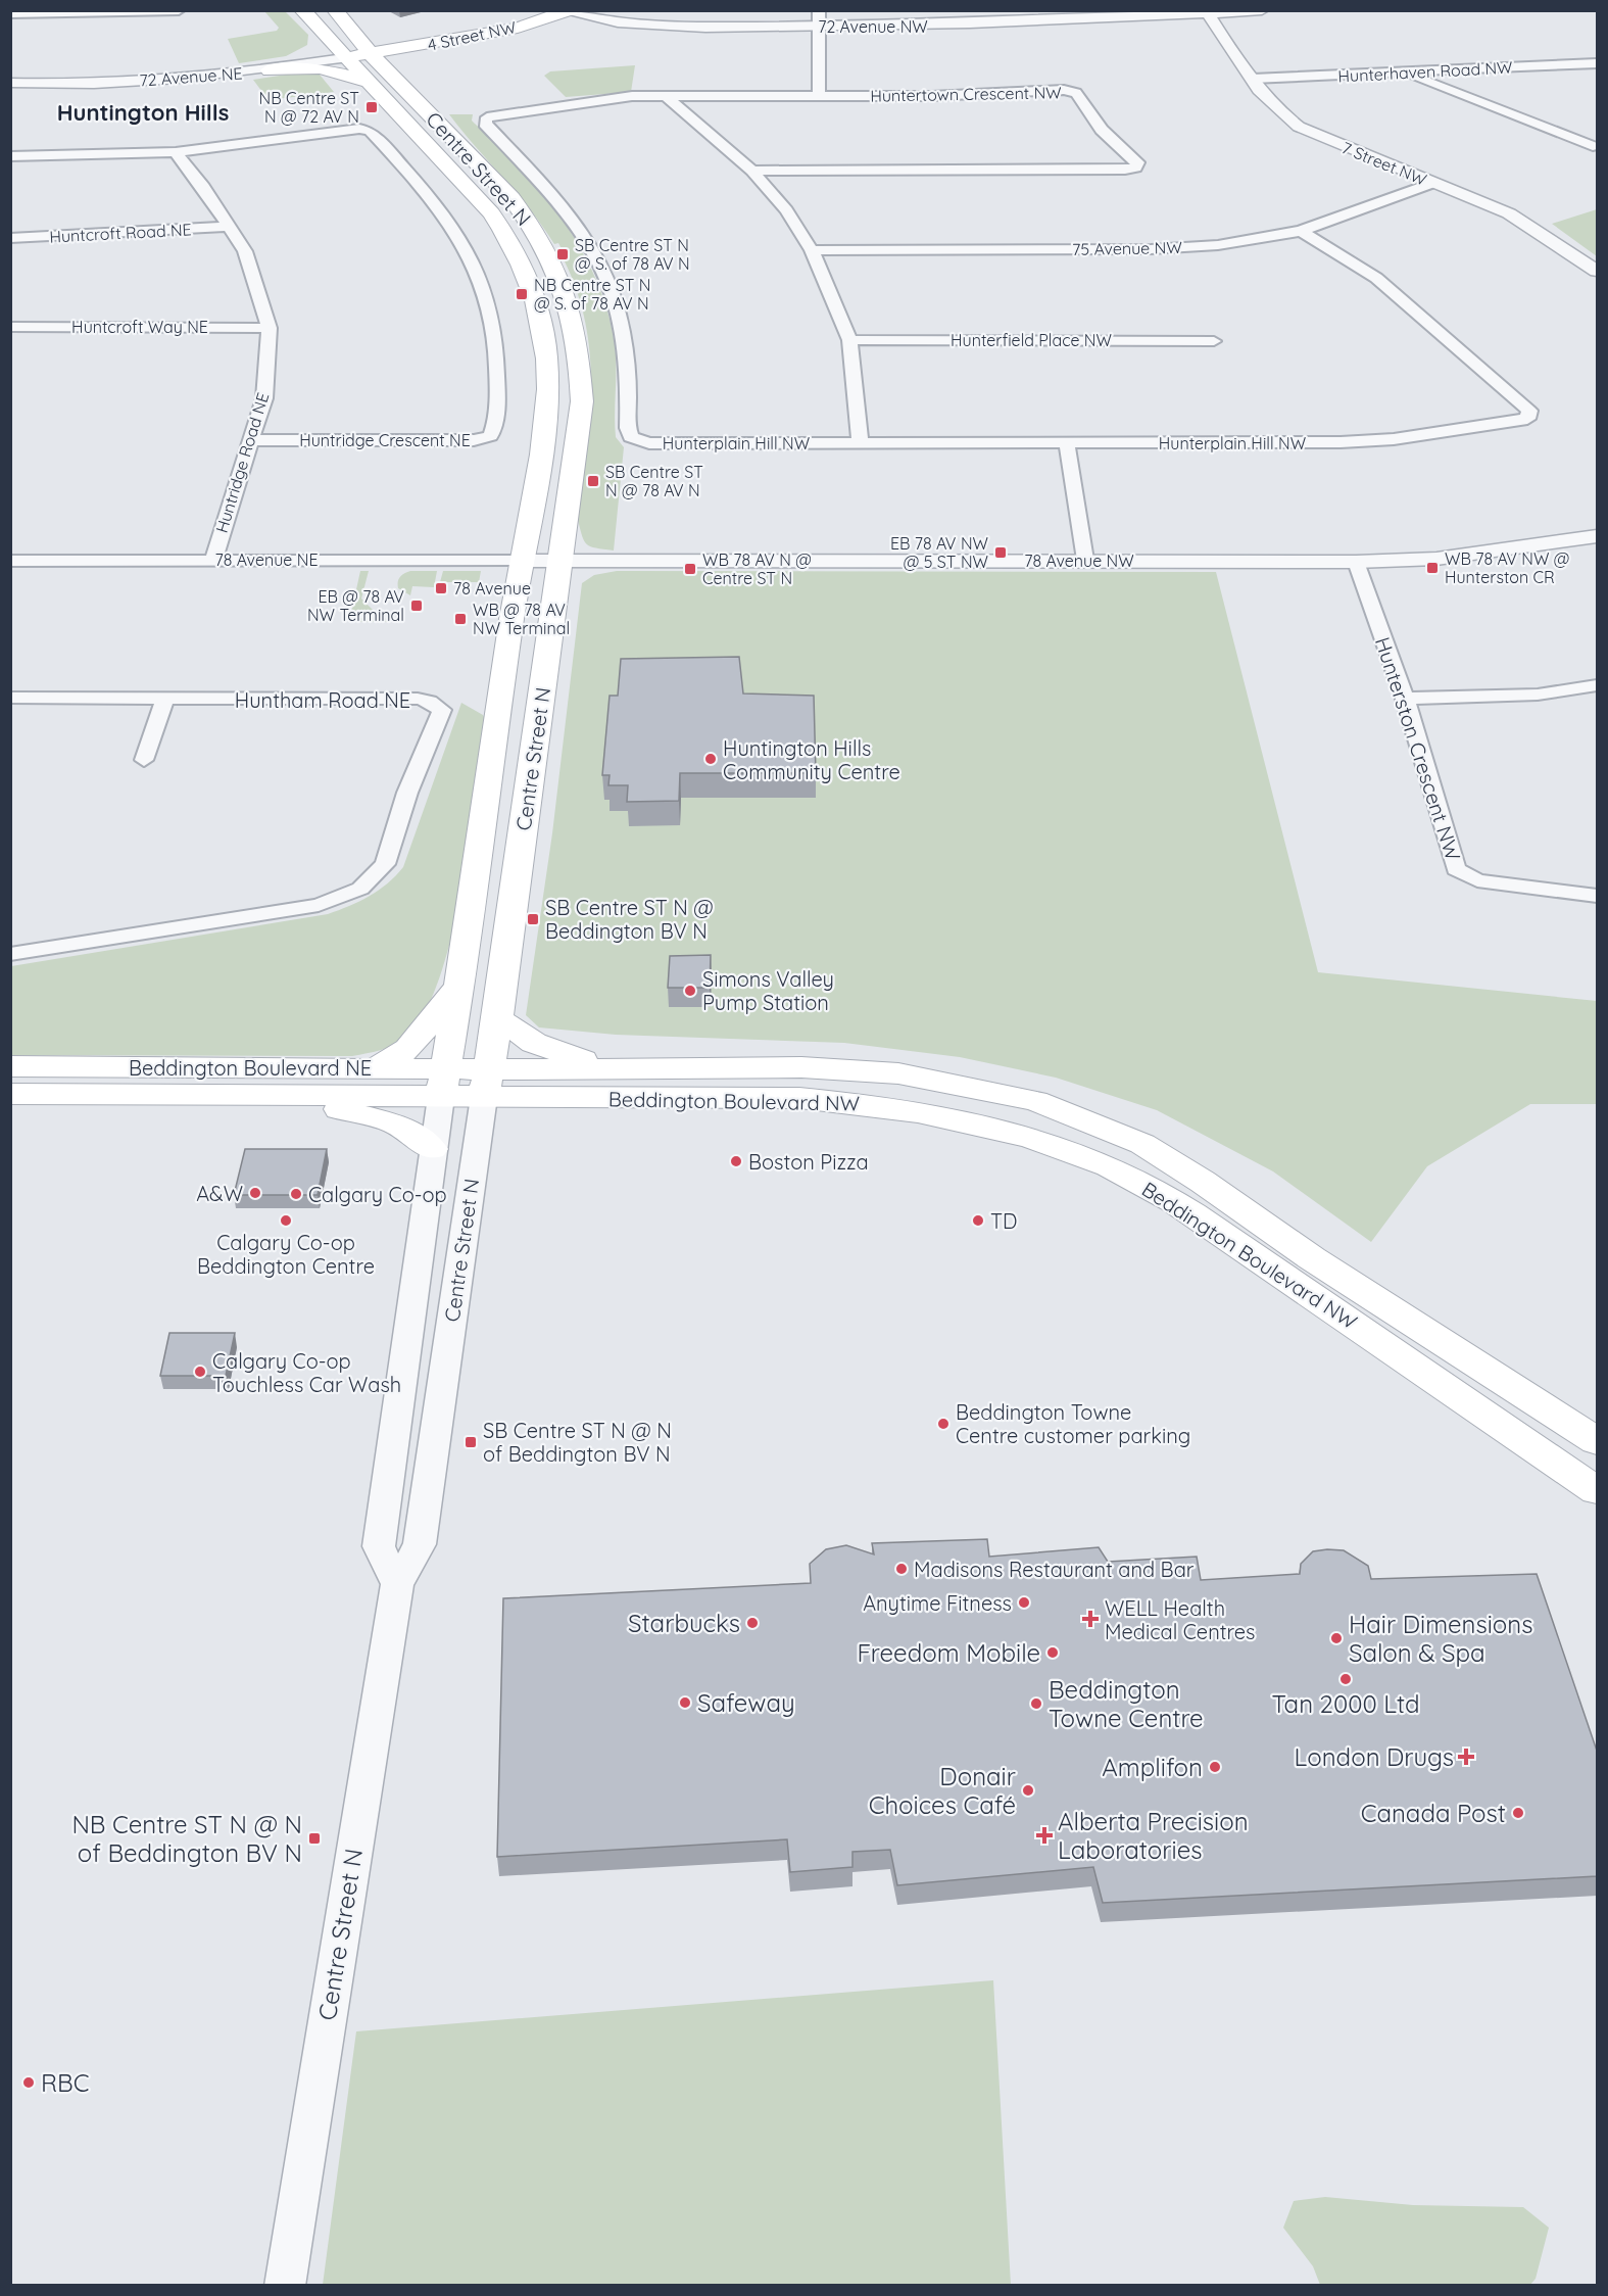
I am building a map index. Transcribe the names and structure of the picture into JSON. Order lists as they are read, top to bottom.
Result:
{
  "streets": {
    "main road": [
      "4 Street NW",
      "72 Avenue NE",
      "Centre Street N",
      "Beddington Boulevard NE",
      "Beddington Boulevard NW"
    ],
    "street": [
      "72 Avenue NW",
      "Hunterhaven Road NW",
      "Huntertown Crescent NW",
      "7 Street NW",
      "Huntcroft Road NE",
      "75 Avenue NW",
      "Huntcroft Way NE",
      "Hunterfield Place NW",
      "Huntridge Crescent NE",
      "Hunterplain Hill NW",
      "Huntridge Road NE",
      "78 Avenue NE",
      "78 Avenue NW",
      "Huntham Road NE",
      "Hunterston Crescent NW"
    ]
  },
  "crossings": [
    ["72 Avenue NW", "4 Street NW"],
    ["72 Avenue NW", "7 Street NW"],
    ["4 Street NW", "72 Avenue NE"],
    ["4 Street NW", "Centre Street N"],
    ["Hunterhaven Road NW", "7 Street NW"],
    ["72 Avenue NE", "Centre Street N"],
    ["Huntertown Crescent NW", "Hunterplain Hill NW"],
    ["7 Street NW", "75 Avenue NW"],
    ["Centre Street N", "78 Avenue NE"],
    ["Centre Street N", "78 Avenue NW"],
    ["Centre Street N", "Beddington Boulevard NE"],
    ["Centre Street N", "Beddington Boulevard NW"],
    ["Huntcroft Road NE", "Huntridge Road NE"],
    ["75 Avenue NW", "Hunterplain Hill NW"],
    ["Huntcroft Way NE", "Huntridge Road NE"],
    ["Huntridge Crescent NE", "Huntridge Road NE"],
    ["Huntridge Road NE", "78 Avenue NE"],
    ["78 Avenue NE", "78 Avenue NW"],
    ["78 Avenue NW", "Hunterston Crescent NW"],
    ["Beddington Boulevard NE", "Beddington Boulevard NW"]
  ],
  "districts": ["Huntington Hills"],
  "places": {
    "transit": [
      "NB Centre ST N @ 72 AV N",
      "SB Centre ST N @ S. of 78 AV N",
      "NB Centre ST N @ S. of 78 AV N",
      "SB Centre ST N @ 78 AV N",
      "EB 78 AV NW @ 5 ST NW",
      "WB 78 AV NW @ Hunterston CR",
      "WB 78 AV N @ Centre ST N",
      "78 Avenue",
      "EB @ 78 AV NW Terminal",
      "WB @ 78 AV NW Terminal",
      "SB Centre ST N @ Beddington BV N",
      "SB Centre ST N @ N of Beddington BV N",
      "NB Centre ST N @ N of Beddington BV N"
    ],
    "other": [
      "Huntington Hills Community Centre",
      "Simons Valley Pump Station",
      "Boston Pizza",
      "A&W",
      "Calgary Co-op",
      "Calgary Co-op Beddington Centre",
      "TD",
      "Calgary Co-op Touchless Car Wash",
      "Beddington Towne Centre customer parking",
      "Madisons Restaurant and Bar",
      "Anytime Fitness",
      "Starbucks",
      "Hair Dimensions Salon & Spa",
      "Freedom Mobile",
      "Tan 2000 Ltd",
      "Safeway",
      "Beddington Towne Centre",
      "Amplifon",
      "Donair Choices Café",
      "Canada Post",
      "RBC"
    ],
    "health": ["WELL Health Medical Centres", "London Drugs", "Alberta Precision Laboratories"]
  }
}
